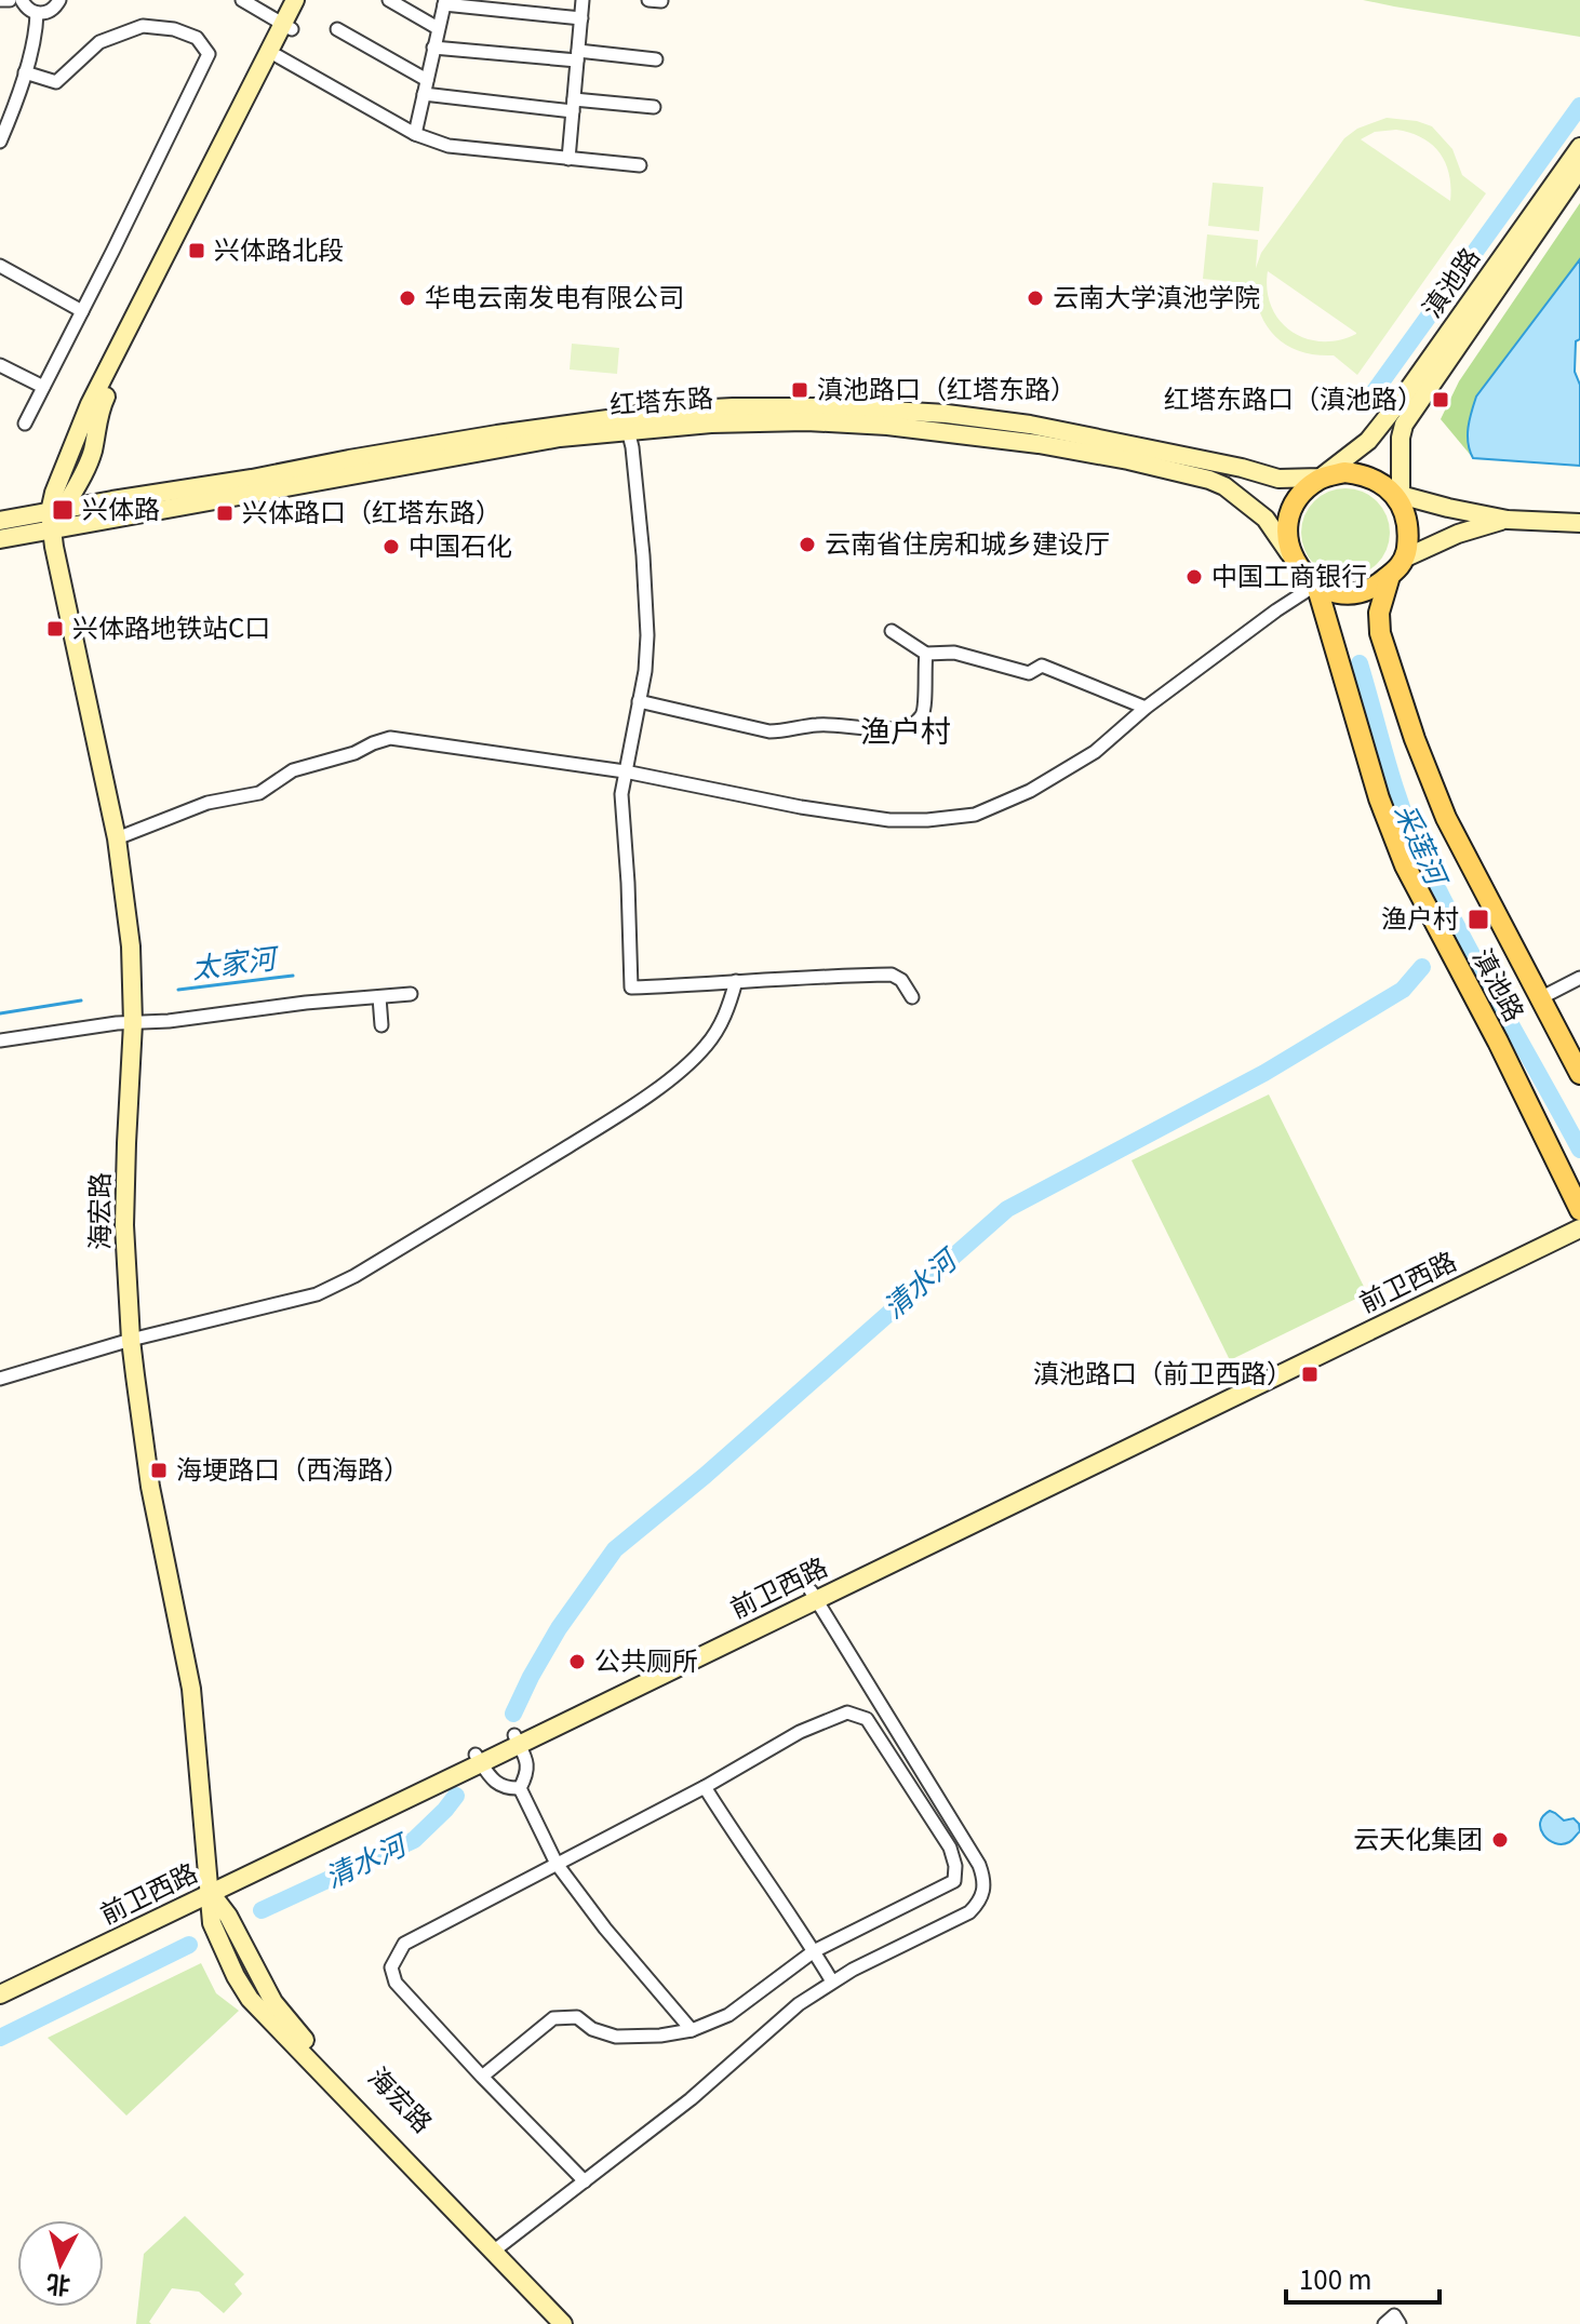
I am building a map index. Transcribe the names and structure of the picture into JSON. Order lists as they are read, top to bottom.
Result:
{
  "streets": {
    "main road": [
      "滇池路",
      "红塔东路",
      "海宏路",
      "前卫西路"
    ]
  },
  "crossings": [
    ["滇池路", "红塔东路"],
    ["红塔东路", "海宏路"],
    ["海宏路", "前卫西路"]
  ],
  "districts": ["渔户村"],
  "water": ["采莲河", "太家河", "清水河"],
  "places": {
    "transit": [
      "兴体路北段",
      "滇池路口（红塔东路）",
      "红塔东路口（滇池路）",
      "兴体路",
      "兴体路口（红塔东路）",
      "兴体路地铁站C口",
      "渔户村",
      "滇池路口（前卫西路）",
      "海埂路口（西海路）"
    ],
    "other": [
      "华电云南发电有限公司",
      "云南大学滇池学院",
      "云南省住房和城乡建设厅",
      "中国石化",
      "中国工商银行",
      "公共厕所",
      "云天化集团"
    ]
  },
  "scale_bar": "100 m",
  "north": "bottom"
}
